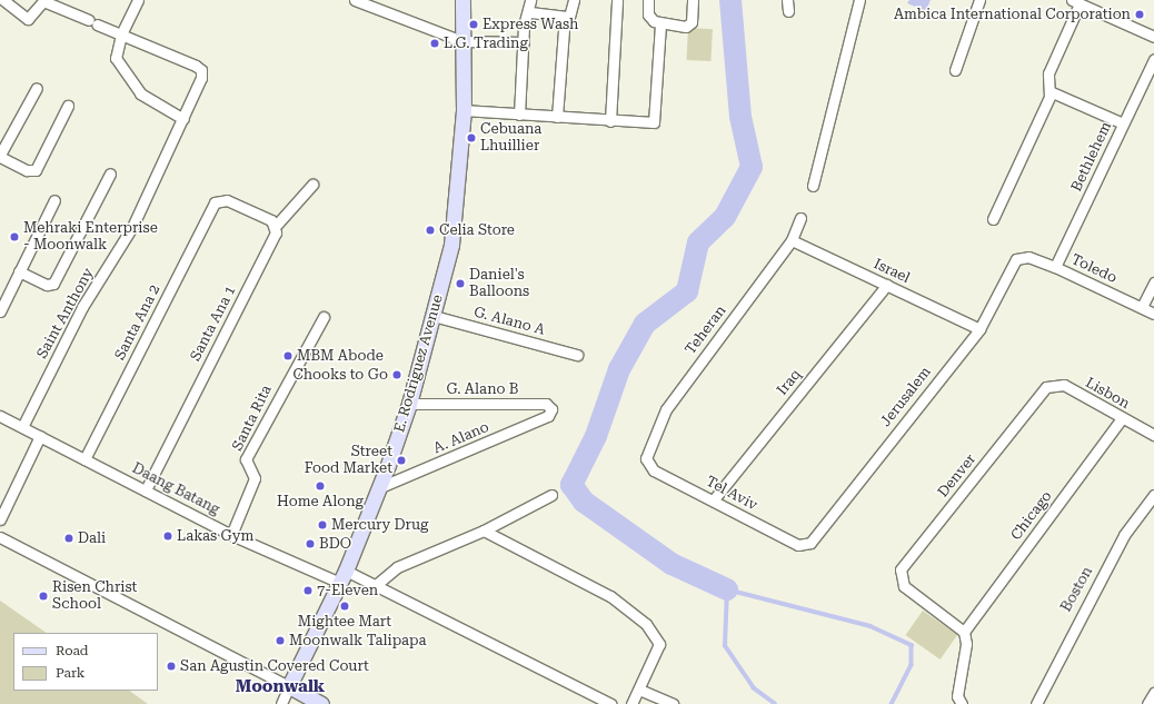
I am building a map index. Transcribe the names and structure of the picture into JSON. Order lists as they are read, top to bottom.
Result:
{
  "streets": {
    "main road": ["E. Rodriguez Avenue"],
    "street": [
      "Bethlehem",
      "Toledo",
      "Israel",
      "Saint Anthony",
      "G. Alano A",
      "Santa Ana 2",
      "Santa Ana 1",
      "Teheran",
      "Iraq",
      "G. Alano B",
      "Lisbon",
      "Jerusalem",
      "Santa Rita",
      "A. Alano",
      "Denver",
      "Daang Batang",
      "Tel Aviv",
      "Chicago",
      "Boston"
    ]
  },
  "crossings": [
    ["Bethlehem", "Toledo"],
    ["Toledo", "Jerusalem"],
    ["Israel", "Teheran"],
    ["Israel", "Iraq"],
    ["Israel", "Jerusalem"],
    ["Saint Anthony", "Daang Batang"],
    ["G. Alano A", "E. Rodriguez Avenue"],
    ["Santa Ana 2", "Santa Ana 1"],
    ["Santa Ana 2", "Daang Batang"],
    ["Santa Ana 1", "Daang Batang"],
    ["Teheran", "Tel Aviv"],
    ["E. Rodriguez Avenue", "G. Alano B"],
    ["E. Rodriguez Avenue", "A. Alano"],
    ["E. Rodriguez Avenue", "Daang Batang"],
    ["Iraq", "Tel Aviv"],
    ["G. Alano B", "A. Alano"],
    ["Lisbon", "Denver"],
    ["Lisbon", "Chicago"],
    ["Jerusalem", "Tel Aviv"],
    ["Santa Rita", "Daang Batang"],
    ["Denver", "Chicago"]
  ],
  "districts": ["Moonwalk"],
  "places": [
    "Ambica International Corporation",
    "Express Wash",
    "L.G. Trading",
    "Cebuana Lhuillier",
    "Celia Store",
    "Mehraki Enterprise - Moonwalk",
    "Daniel's Balloons",
    "MBM Abode",
    "Chooks to Go",
    "Street Food Market",
    "Home Along",
    "Mercury Drug",
    "Lakas Gym",
    "Dali",
    "BDO",
    "7-Eleven",
    "Risen Christ School",
    "Mightee Mart",
    "Moonwalk Talipapa",
    "San Agustin Covered Court"
  ],
  "legend": ["Road", "Park"]
}
